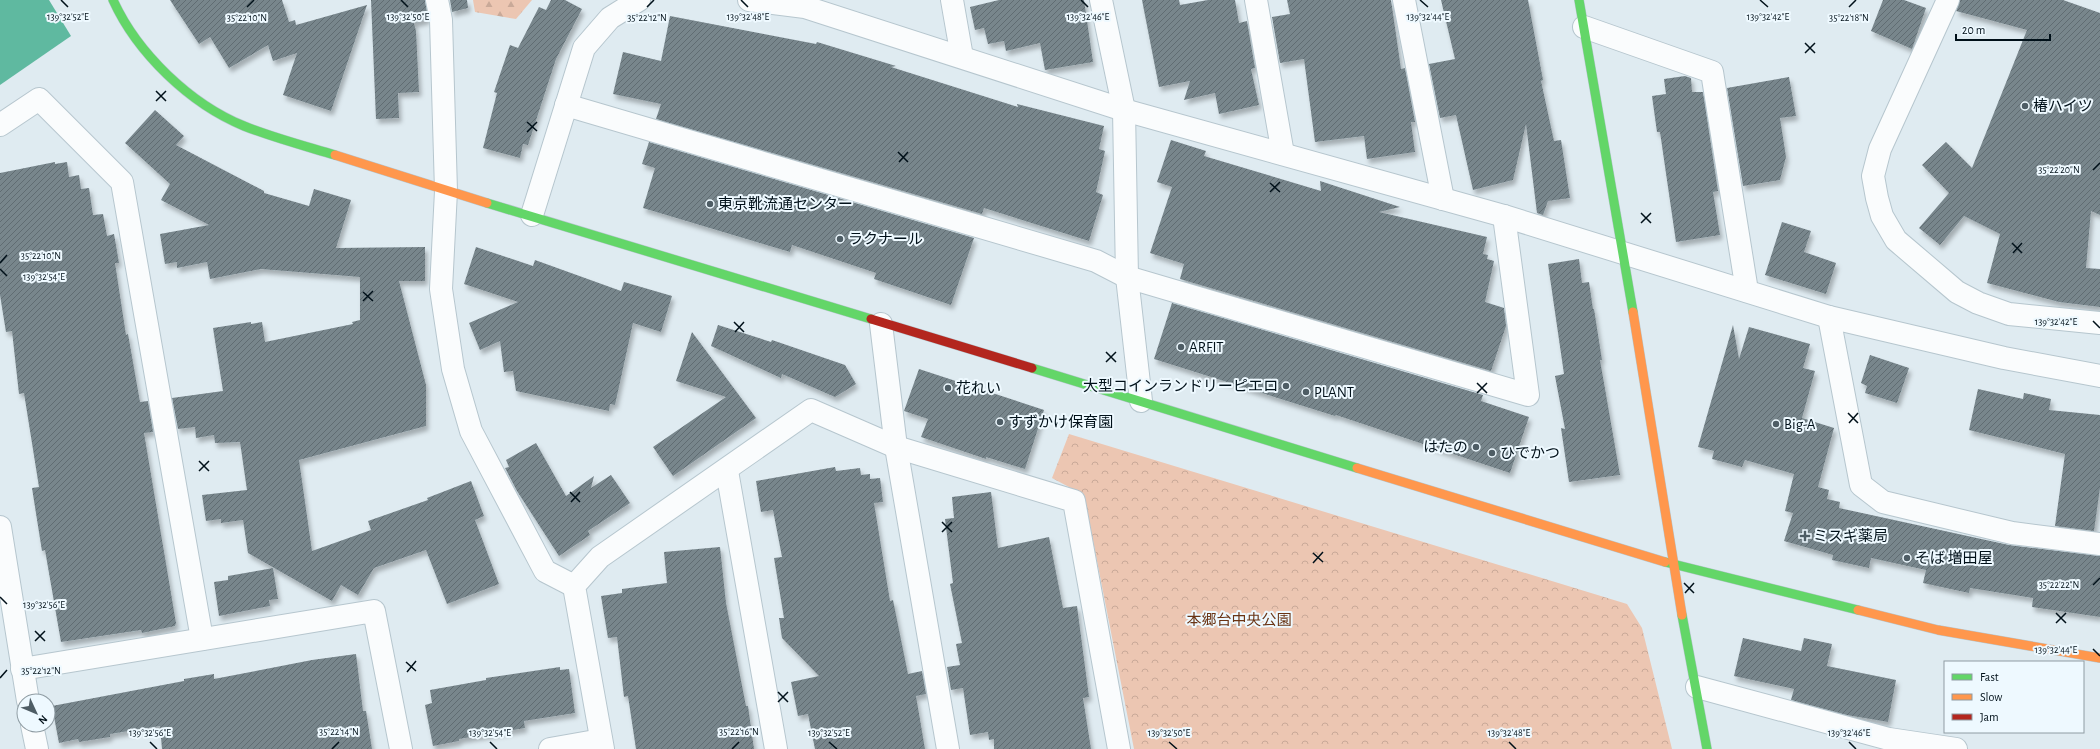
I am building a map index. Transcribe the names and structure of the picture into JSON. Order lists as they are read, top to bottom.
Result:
{
  "parks": ["本郷台中央公園"],
  "places": {
    "other": [
      "椿ハイツ",
      "東京靴流通センター",
      "ラクナール",
      "ARFIT",
      "大型コインランドリーピエロ",
      "花れい",
      "PLANT",
      "すずかけ保育園",
      "Big-A",
      "はたの",
      "ひでかつ",
      "そば 増田屋"
    ],
    "health": ["ミスギ薬局"]
  },
  "legend": ["Fast", "Slow", "Jam"],
  "scale_bar": "20 m",
  "north": "bottom right",
  "coordinates": [
    "139°32'52\"E",
    "139°32'50\"E",
    "139°32'48\"E",
    "139°32'46\"E",
    "139°32'44\"E",
    "139°32'42\"E",
    "35°22'10\"N",
    "35°22'12\"N",
    "35°22'18\"N",
    "35°22'20\"N",
    "139°32'54\"E",
    "35°22'22\"N",
    "139°32'56\"E",
    "35°22'14\"N",
    "35°22'16\"N"
  ]
}
